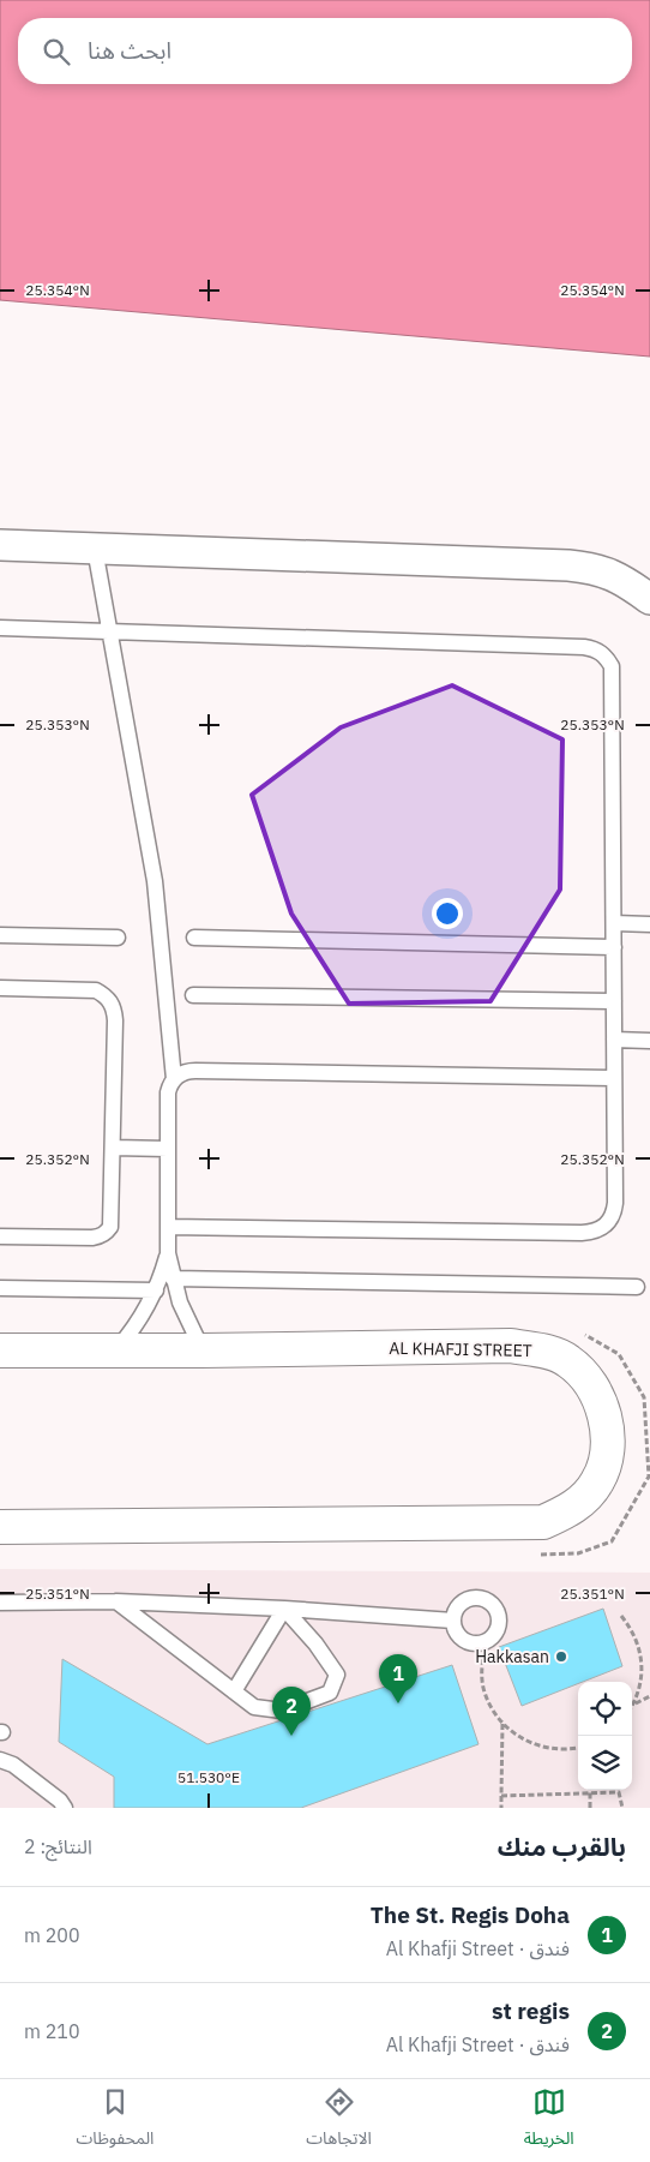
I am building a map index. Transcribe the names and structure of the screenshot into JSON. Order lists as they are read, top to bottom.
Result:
{
  "streets": {
    "highway": ["AL KHAFJI STREET"]
  },
  "places": ["Hakkasan"],
  "page": {
    "search": "ابحث هنا",
    "pins": ["1", "2"],
    "heading": ["بالقرب منك", "النتائج: 2"],
    "list": [
      {
        "mark": "1",
        "name": "The St. Regis Doha",
        "note": "فندق · Al Khafji Street",
        "value": "200 m"
      },
      {
        "mark": "2",
        "name": "st regis",
        "note": "فندق · Al Khafji Street",
        "value": "210 m"
      }
    ],
    "nav": ["الخريطة", "الاتجاهات", "المحفوظات"]
  },
  "coordinates": [
    "25.354°N",
    "25.353°N",
    "25.352°N",
    "25.351°N",
    "51.530°E"
  ]
}
